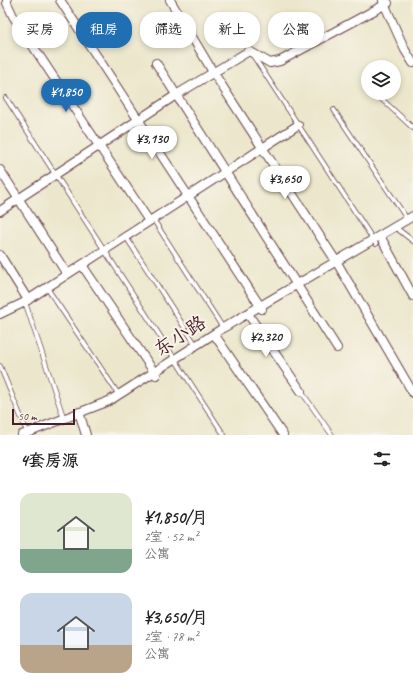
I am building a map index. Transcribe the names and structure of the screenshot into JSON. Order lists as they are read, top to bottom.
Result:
{
  "streets": {
    "street": ["东小路"]
  },
  "scale_bar": "50 m",
  "page": {
    "chip": [
      "买房",
      "租房",
      "筛选",
      "新上",
      "公寓"
    ],
    "price": [
      "¥1,850",
      "¥3,130",
      "¥3,650",
      "¥2,320"
    ],
    "scale": "50 m",
    "heading": "4套房源",
    "list": [
      {
        "name": "¥1,850/月",
        "note": "2室 · 52 m² · 公寓"
      },
      {
        "name": "¥3,650/月",
        "note": "2室 · 78 m² · 公寓"
      }
    ]
  }
}
